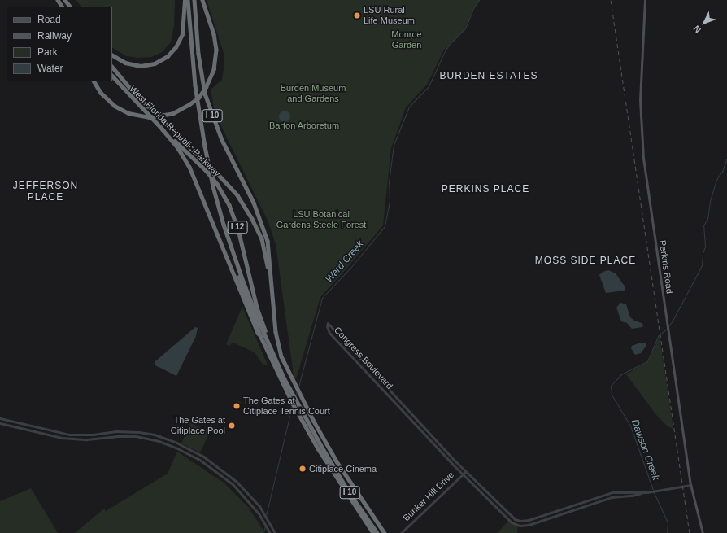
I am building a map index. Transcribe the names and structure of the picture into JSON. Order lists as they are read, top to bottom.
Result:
{
  "streets": {
    "highway": ["I 10", "West Florida Republic Parkway", "I 12"],
    "main road": ["Perkins Road"],
    "street": ["Congress Boulevard", "Bunker Hill Drive"]
  },
  "crossings": [
    ["I 10", "West Florida Republic Parkway"],
    ["Perkins Road", "Congress Boulevard"],
    ["Congress Boulevard", "Bunker Hill Drive"]
  ],
  "districts": [
    "BURDEN ESTATES",
    "JEFFERSON PLACE",
    "PERKINS PLACE",
    "MOSS SIDE PLACE"
  ],
  "water": ["Ward Creek", "Dawson Creek"],
  "parks": [
    "Monroe Garden",
    "Burden Museum and Gardens",
    "Barton Arboretum",
    "LSU Botanical Gardens Steele Forest"
  ],
  "places": [
    "LSU Rural Life Museum",
    "The Gates at Citiplace Tennis Court",
    "The Gates at Citiplace Pool",
    "Citiplace Cinema"
  ],
  "legend": [
    "Road",
    "Railway",
    "Park",
    "Water"
  ],
  "north": "bottom left"
}
